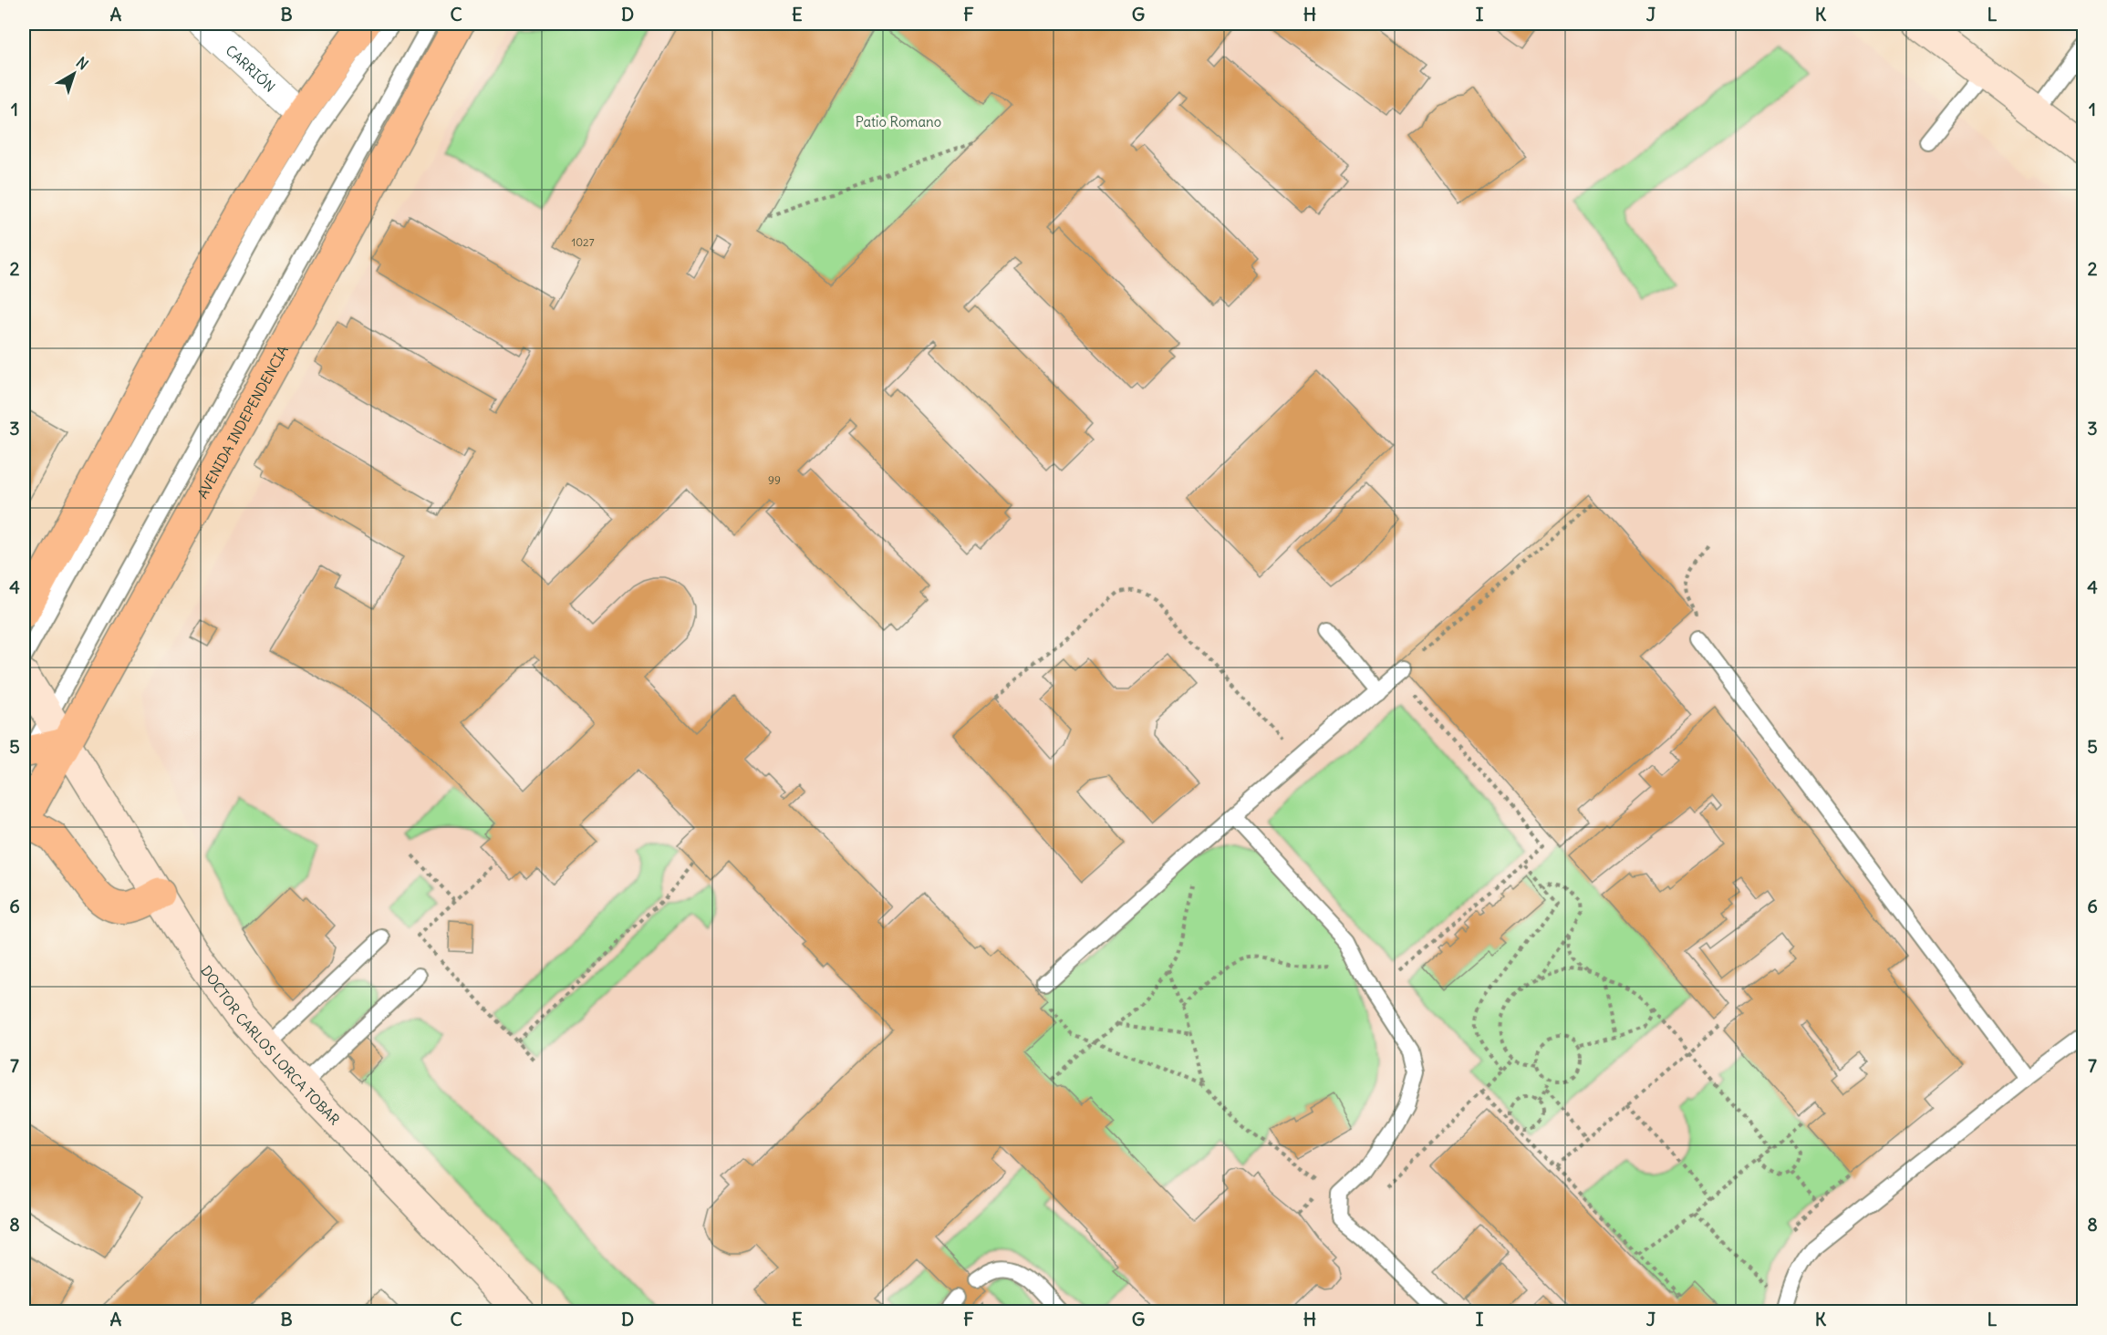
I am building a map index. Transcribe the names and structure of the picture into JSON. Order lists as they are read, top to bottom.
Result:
{
  "streets": {
    "main road": ["AVENIDA INDEPENDENCIA", "DOCTOR CARLOS LORCA TOBAR"],
    "street": ["CARRIÓN"]
  },
  "crossings": [
    ["AVENIDA INDEPENDENCIA", "DOCTOR CARLOS LORCA TOBAR"]
  ],
  "parks": ["Patio Romano"],
  "house_numbers": ["1027", "99"],
  "north": "top right",
  "grid": {
    "columns": [
      "A",
      "B",
      "C",
      "D",
      "E",
      "F",
      "G",
      "H",
      "I",
      "J",
      "K",
      "L"
    ],
    "rows": [
      "1",
      "2",
      "3",
      "4",
      "5",
      "6",
      "7",
      "8"
    ]
  }
}
